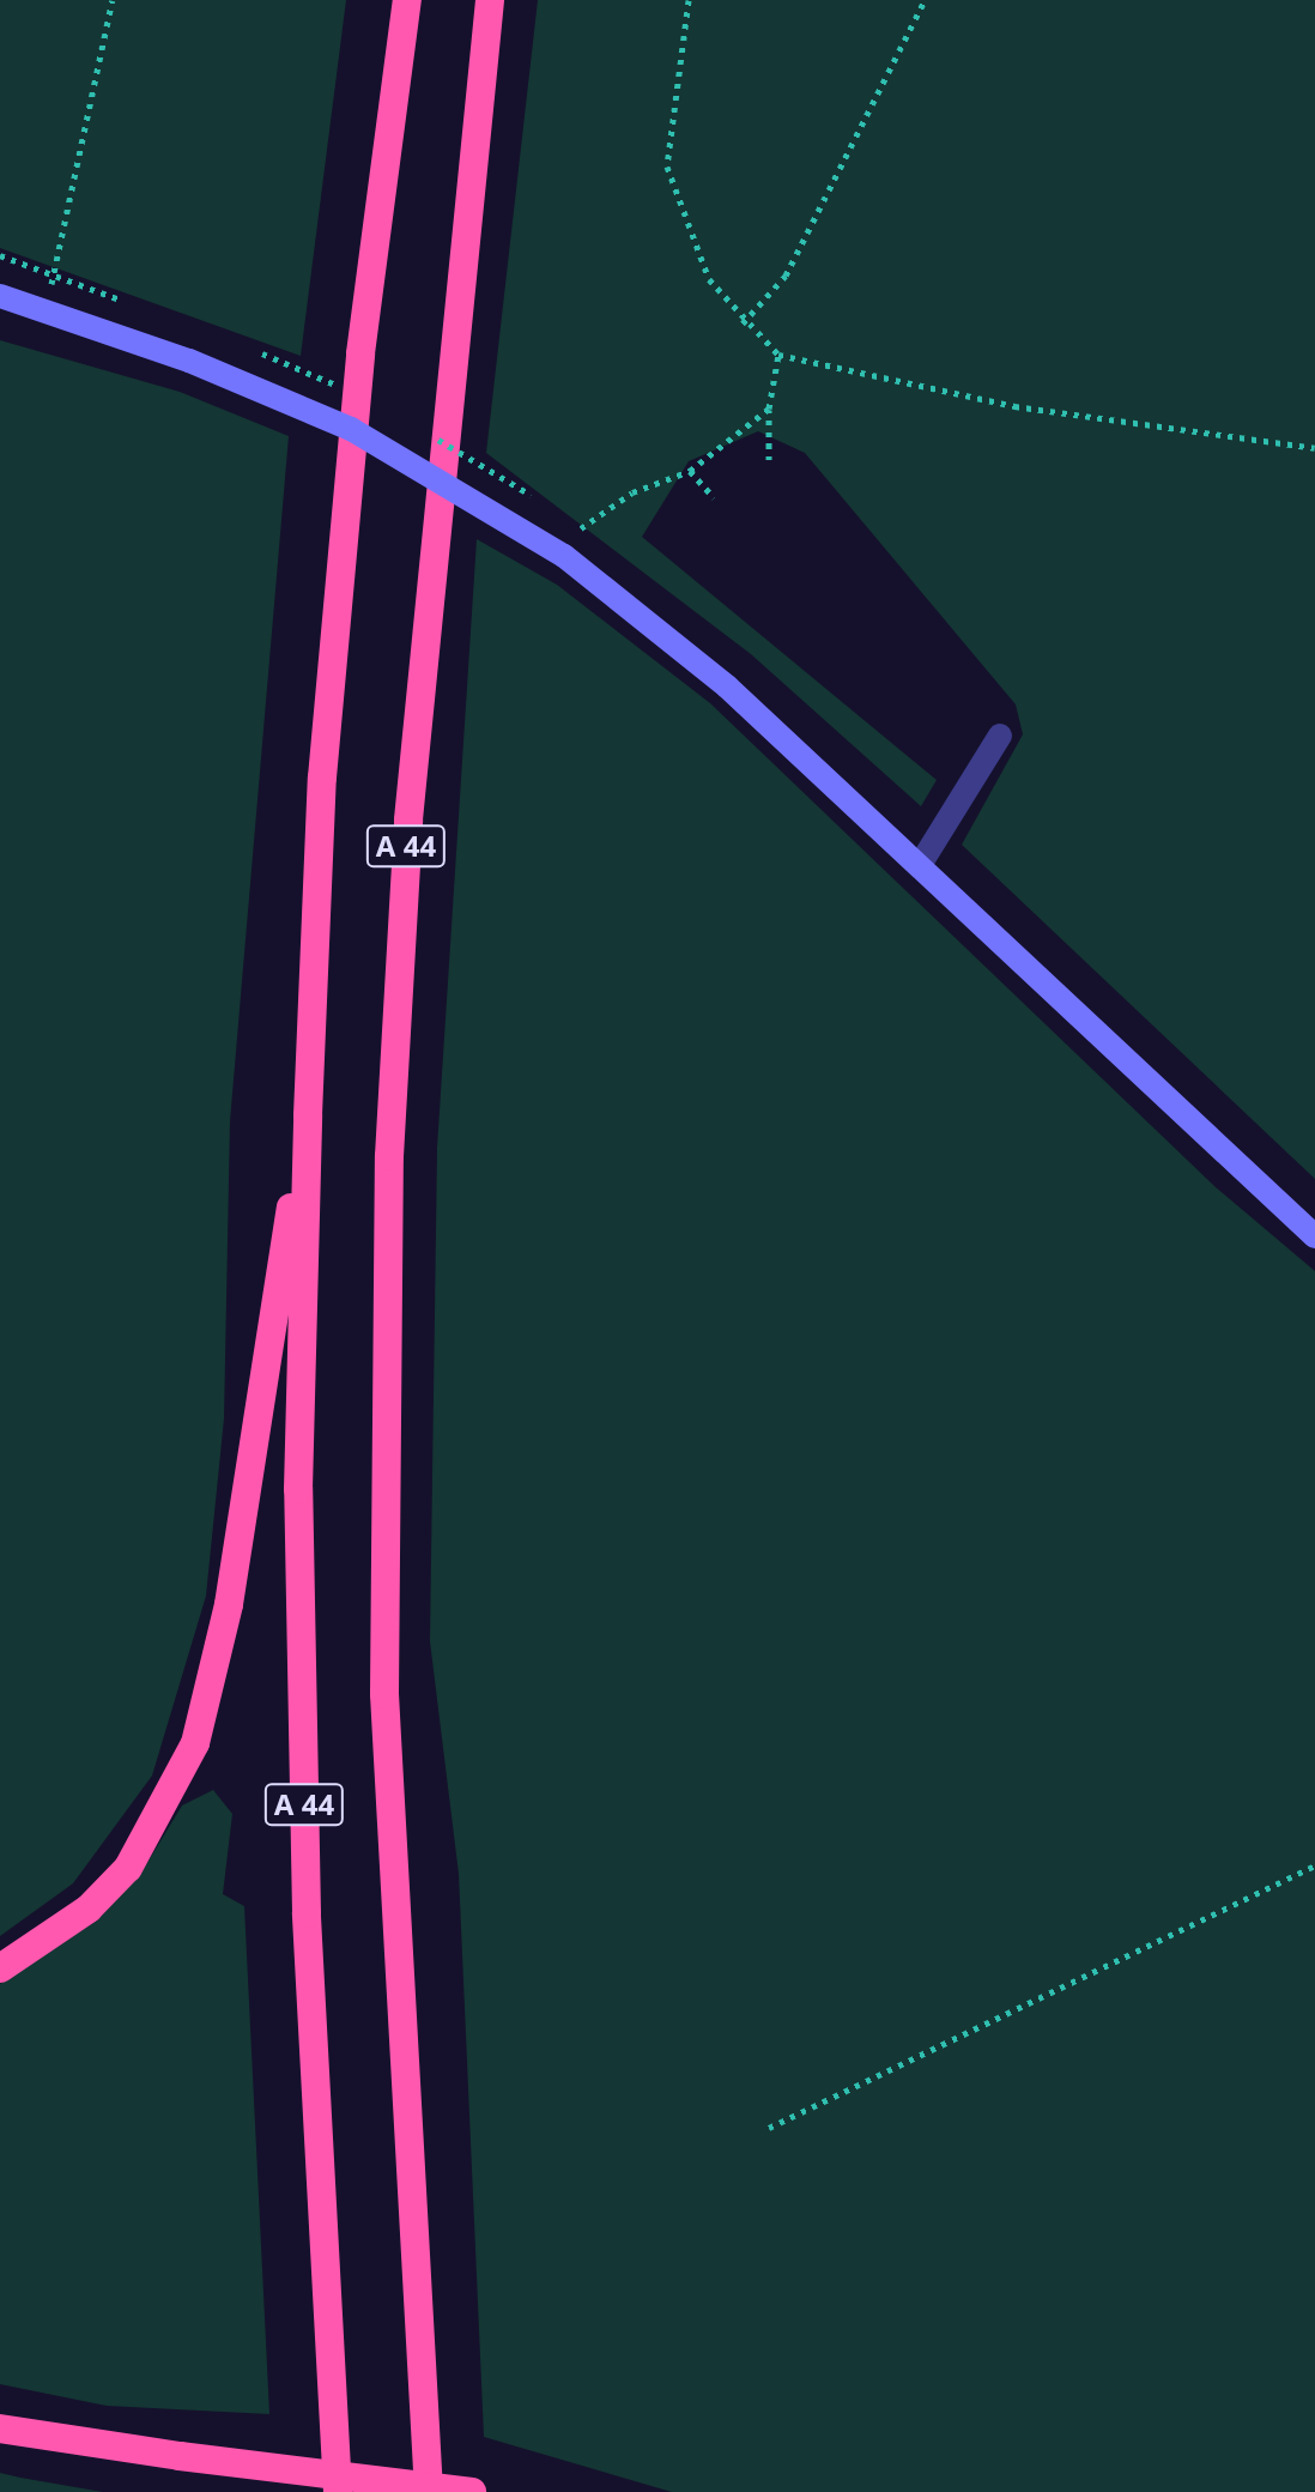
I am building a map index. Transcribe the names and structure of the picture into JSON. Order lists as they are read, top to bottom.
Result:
{
  "streets": {
    "highway": ["A 44"]
  }
}
